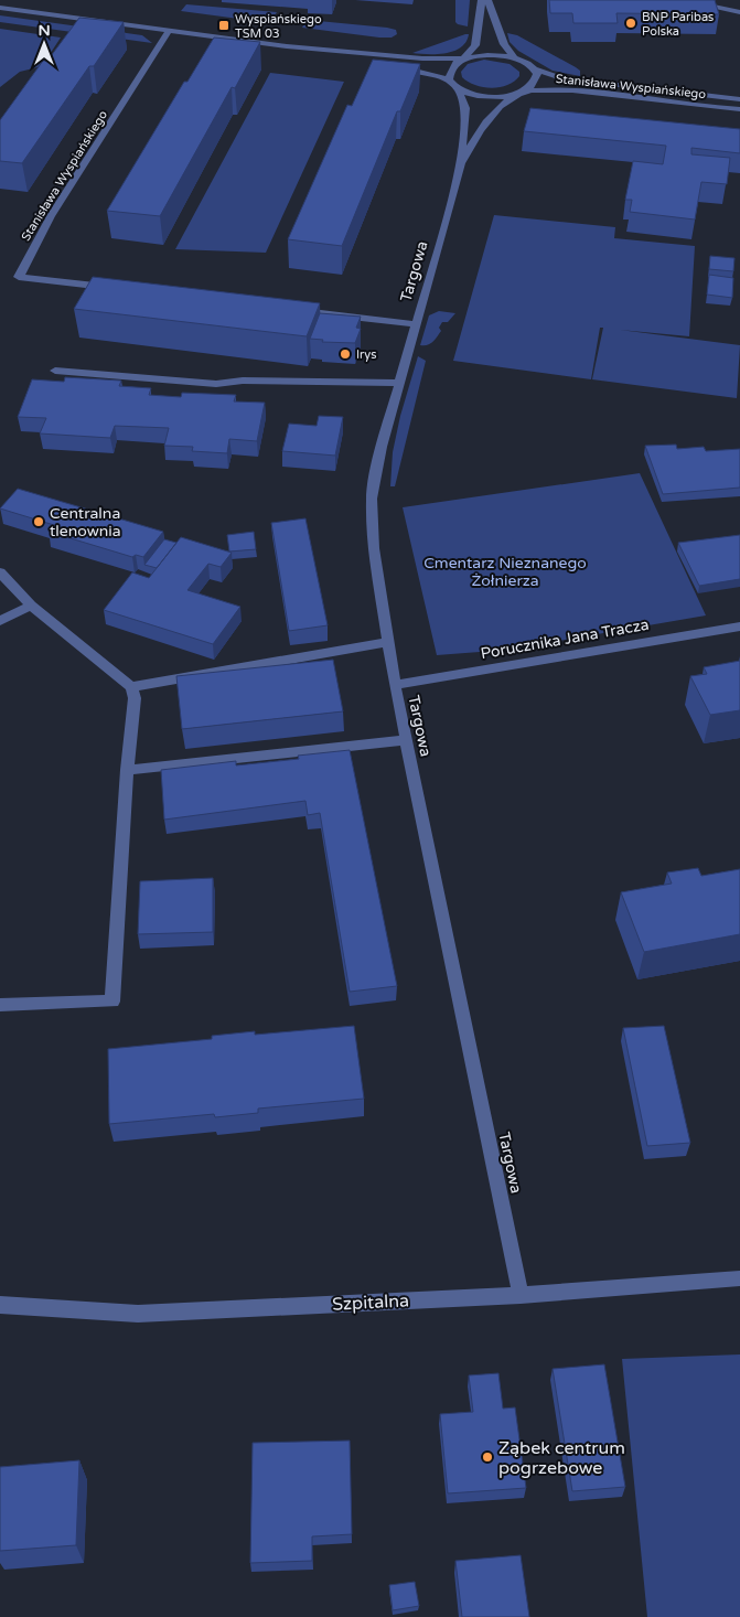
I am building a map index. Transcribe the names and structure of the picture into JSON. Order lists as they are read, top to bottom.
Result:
{
  "streets": {
    "street": [
      "Stanisława Wyspiańskiego",
      "Targowa",
      "Porucznika Jana Tracza",
      "Szpitalna"
    ]
  },
  "crossings": [
    ["Stanisława Wyspiańskiego", "Targowa"],
    ["Targowa", "Porucznika Jana Tracza"],
    ["Targowa", "Szpitalna"]
  ],
  "parks": ["Cmentarz Nieznanego Żołnierza"],
  "places": {
    "other": [
      "BNP Paribas Polska",
      "Irys",
      "Centralna tlenownia",
      "Ząbek centrum pogrzebowe"
    ],
    "transit": ["Wyspiańskiego TSM 03"]
  },
  "north": "top"
}
